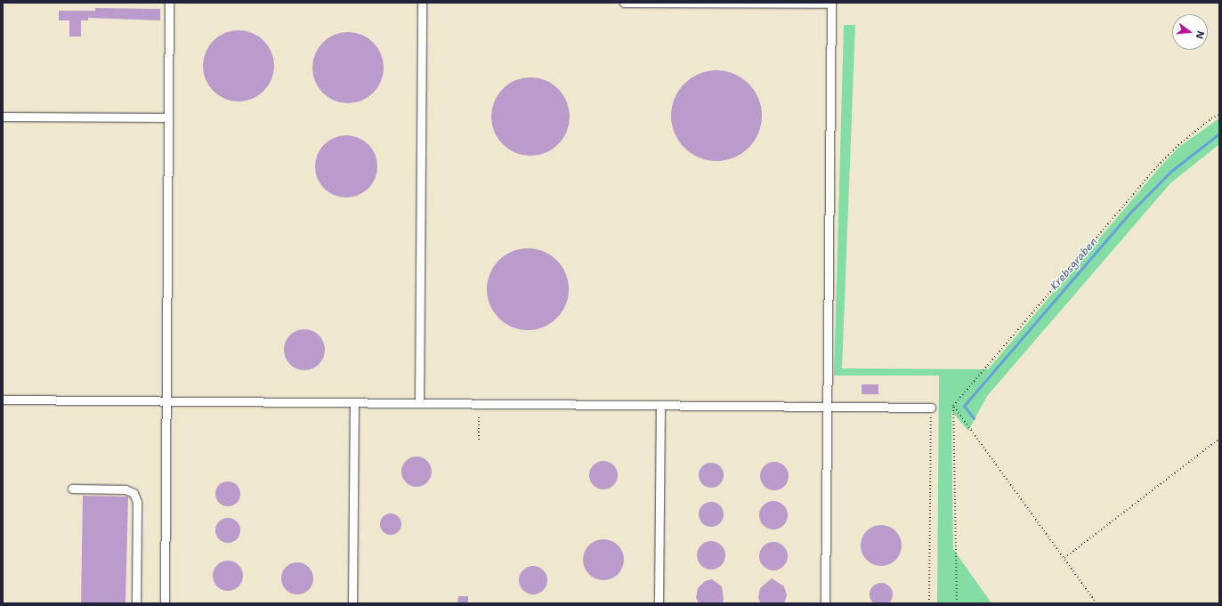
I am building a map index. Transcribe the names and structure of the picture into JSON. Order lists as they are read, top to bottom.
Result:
{
  "water": ["Krebsgraben"],
  "north": "right"
}
